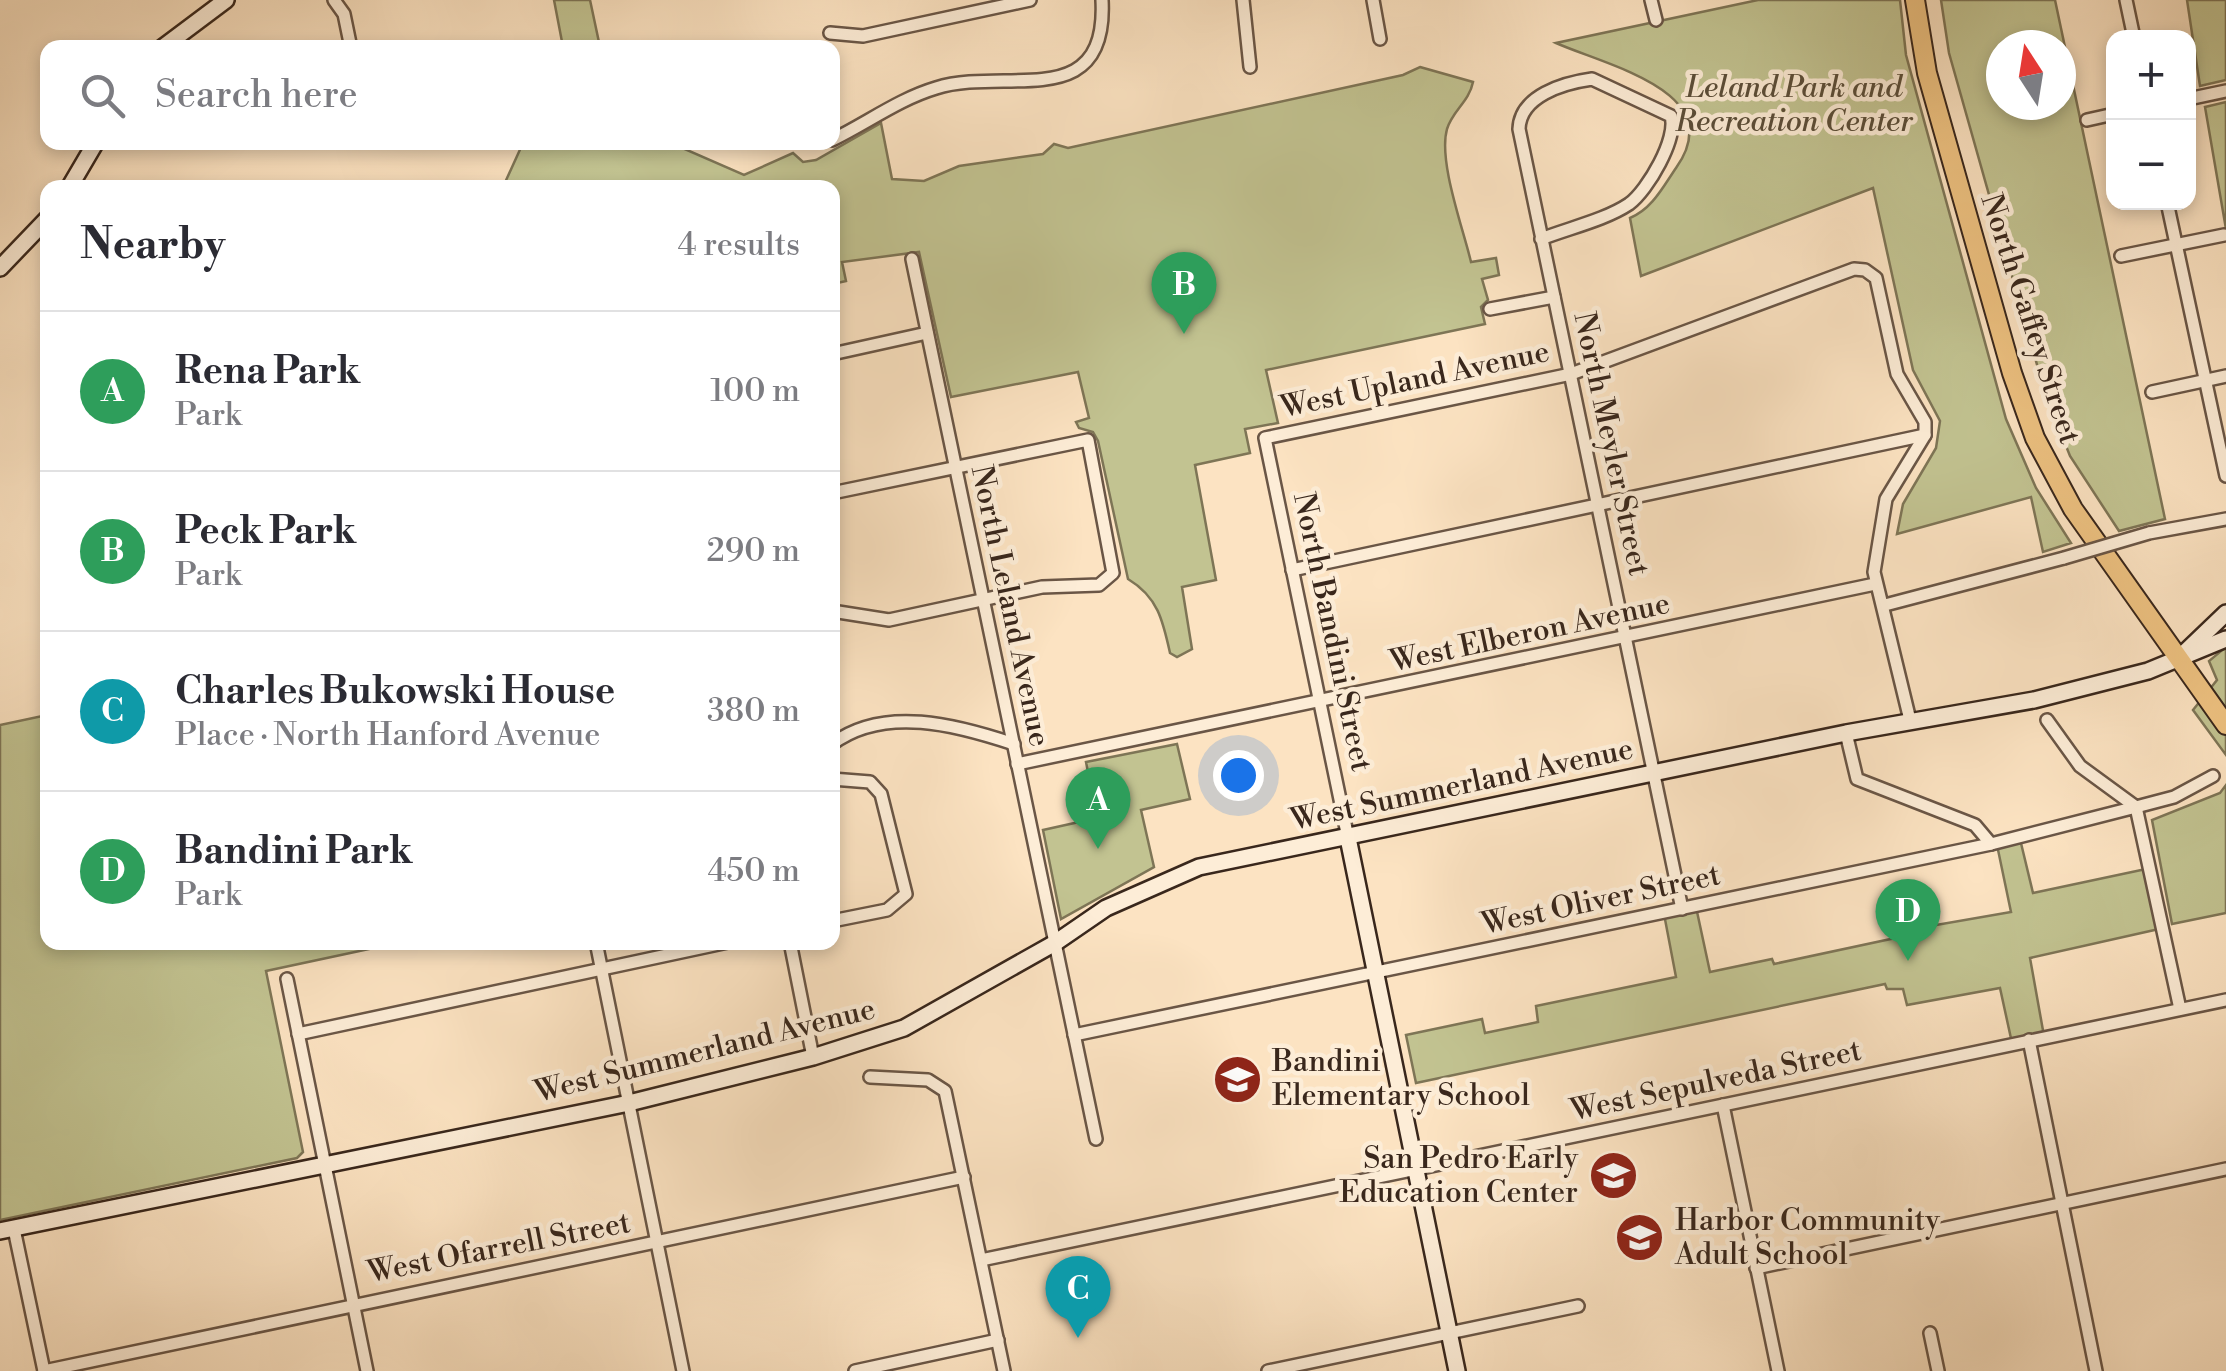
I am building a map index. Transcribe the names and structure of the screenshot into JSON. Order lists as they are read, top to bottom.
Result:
{
  "streets": {
    "main road": ["North Gaffey Street", "North Bandini Street", "West Summerland Avenue"],
    "street": [
      "West Upland Avenue",
      "North Meyler Street",
      "North Leland Avenue",
      "West Elberon Avenue",
      "West Oliver Street",
      "West Sepulveda Street",
      "West Ofarrell Street"
    ]
  },
  "crossings": [
    ["North Gaffey Street", "West Summerland Avenue"],
    ["West Upland Avenue", "North Meyler Street"],
    ["West Upland Avenue", "North Bandini Street"],
    ["North Meyler Street", "West Elberon Avenue"],
    ["North Meyler Street", "West Summerland Avenue"],
    ["North Meyler Street", "West Oliver Street"],
    ["North Leland Avenue", "West Elberon Avenue"],
    ["North Leland Avenue", "West Summerland Avenue"],
    ["North Leland Avenue", "West Oliver Street"],
    ["North Bandini Street", "West Elberon Avenue"],
    ["North Bandini Street", "West Summerland Avenue"],
    ["North Bandini Street", "West Oliver Street"],
    ["North Bandini Street", "West Sepulveda Street"]
  ],
  "parks": ["Leland Park and Recreation Center"],
  "places": {
    "school or university": ["Bandini Elementary School", "San Pedro Early Education Center", "Harbor Community Adult School"]
  },
  "north": "top",
  "page": {
    "map_buttons": ["+", "−"],
    "search": "Search here",
    "heading": ["Nearby", "4 results"],
    "pins": [
      "B",
      "A",
      "D",
      "C"
    ],
    "list": [
      {
        "mark": "A",
        "name": "Rena Park",
        "note": "Park",
        "value": "100 m"
      },
      {
        "mark": "B",
        "name": "Peck Park",
        "note": "Park",
        "value": "290 m"
      },
      {
        "mark": "C",
        "name": "Charles Bukowski House",
        "note": "Place · North Hanford Avenue",
        "value": "380 m"
      },
      {
        "mark": "D",
        "name": "Bandini Park",
        "note": "Park",
        "value": "450 m"
      }
    ]
  }
}
